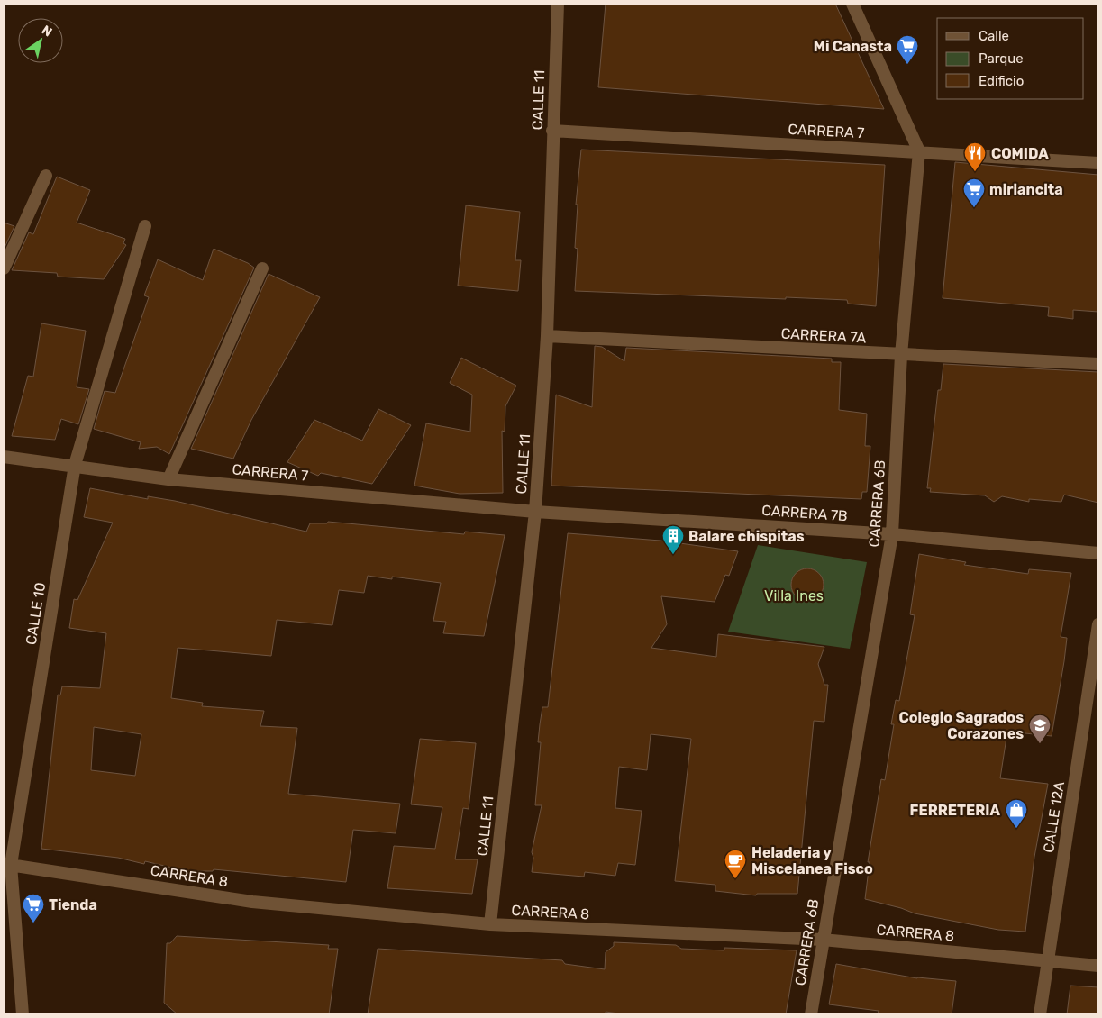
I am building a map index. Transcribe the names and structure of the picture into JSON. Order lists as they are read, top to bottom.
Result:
{
  "streets": {
    "street": [
      "CALLE 11",
      "CARRERA 7",
      "CARRERA 7A",
      "CARRERA 6B",
      "CARRERA 7B",
      "CALLE 10",
      "CALLE 12A",
      "CARRERA 8"
    ]
  },
  "crossings": [
    ["CALLE 11", "CARRERA 7"],
    ["CALLE 11", "CARRERA 7A"],
    ["CALLE 11", "CARRERA 7B"],
    ["CALLE 11", "CARRERA 8"],
    ["CARRERA 7", "CARRERA 6B"],
    ["CARRERA 7", "CARRERA 7B"],
    ["CARRERA 7", "CALLE 10"],
    ["CARRERA 7A", "CARRERA 6B"],
    ["CARRERA 6B", "CARRERA 7B"],
    ["CARRERA 6B", "CARRERA 8"],
    ["CALLE 10", "CARRERA 8"],
    ["CALLE 12A", "CARRERA 8"]
  ],
  "parks": ["Villa Ines"],
  "places": {
    "supermarket": ["Mi Canasta", "miriancita", "Tienda"],
    "restaurant": ["COMIDA"],
    "building": ["Balare chispitas"],
    "school or university": ["Colegio Sagrados Corazones"],
    "shop": ["FERRETERIA"],
    "cafe": ["Heladeria y Miscelanea Fisco"]
  },
  "legend": ["Calle", "Parque", "Edificio"],
  "north": "top right"
}
